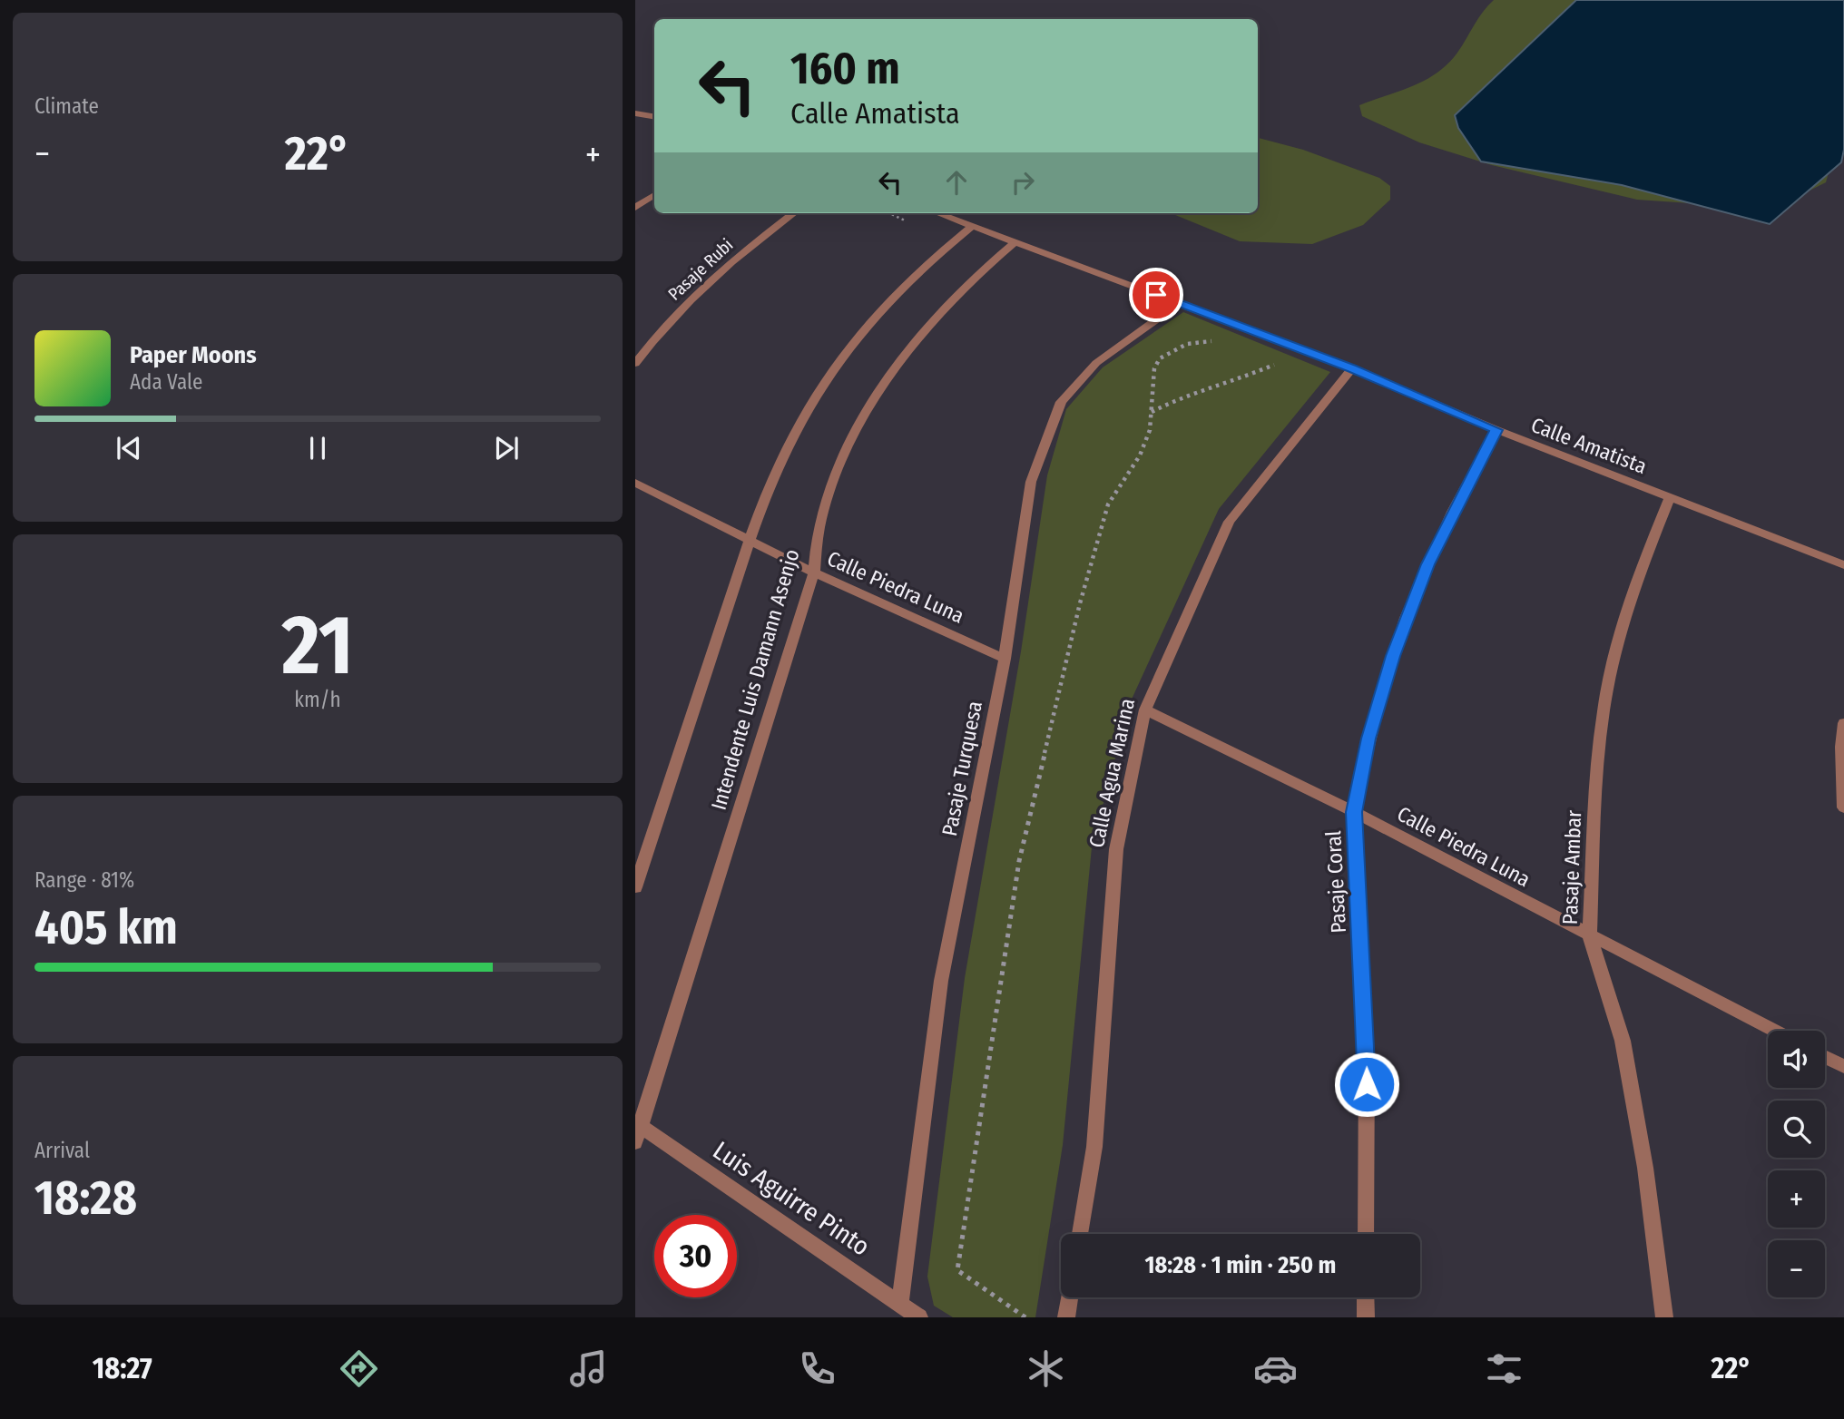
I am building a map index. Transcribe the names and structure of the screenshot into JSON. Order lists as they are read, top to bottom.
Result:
{
  "streets": {
    "street": [
      "Pasaje Rubi",
      "Calle Amatista",
      "Calle Piedra Luna",
      "Intendente Luis Damann Asenjo",
      "Pasaje Turquesa",
      "Calle Agua Marina",
      "Pasaje Ambar",
      "Pasaje Coral",
      "Luis Aguirre Pinto"
    ]
  },
  "crossings": [
    ["Calle Amatista", "Intendente Luis Damann Asenjo"],
    ["Calle Amatista", "Pasaje Turquesa"],
    ["Calle Amatista", "Calle Agua Marina"],
    ["Calle Amatista", "Pasaje Ambar"],
    ["Calle Amatista", "Pasaje Coral"],
    ["Calle Piedra Luna", "Intendente Luis Damann Asenjo"],
    ["Calle Piedra Luna", "Pasaje Turquesa"],
    ["Calle Piedra Luna", "Calle Agua Marina"],
    ["Calle Piedra Luna", "Pasaje Ambar"],
    ["Calle Piedra Luna", "Pasaje Coral"],
    ["Intendente Luis Damann Asenjo", "Luis Aguirre Pinto"],
    ["Pasaje Turquesa", "Luis Aguirre Pinto"]
  ],
  "page": {
    "tile": [
      "Climate",
      ["21", "km/h"],
      ["Range · 81%", "405 km"],
      ["Arrival", "18:28"]
    ],
    "turn": ["160 m", "Calle Amatista"],
    "heat": ["−", "22°", "+"],
    "song": ["Paper Moons", "Ada Vale"],
    "map_buttons": ["+", "−"],
    "limit": "30",
    "trip": "18:28 · 1 min · 250 m",
    "tabs": ["18:27", "22°"]
  }
}
